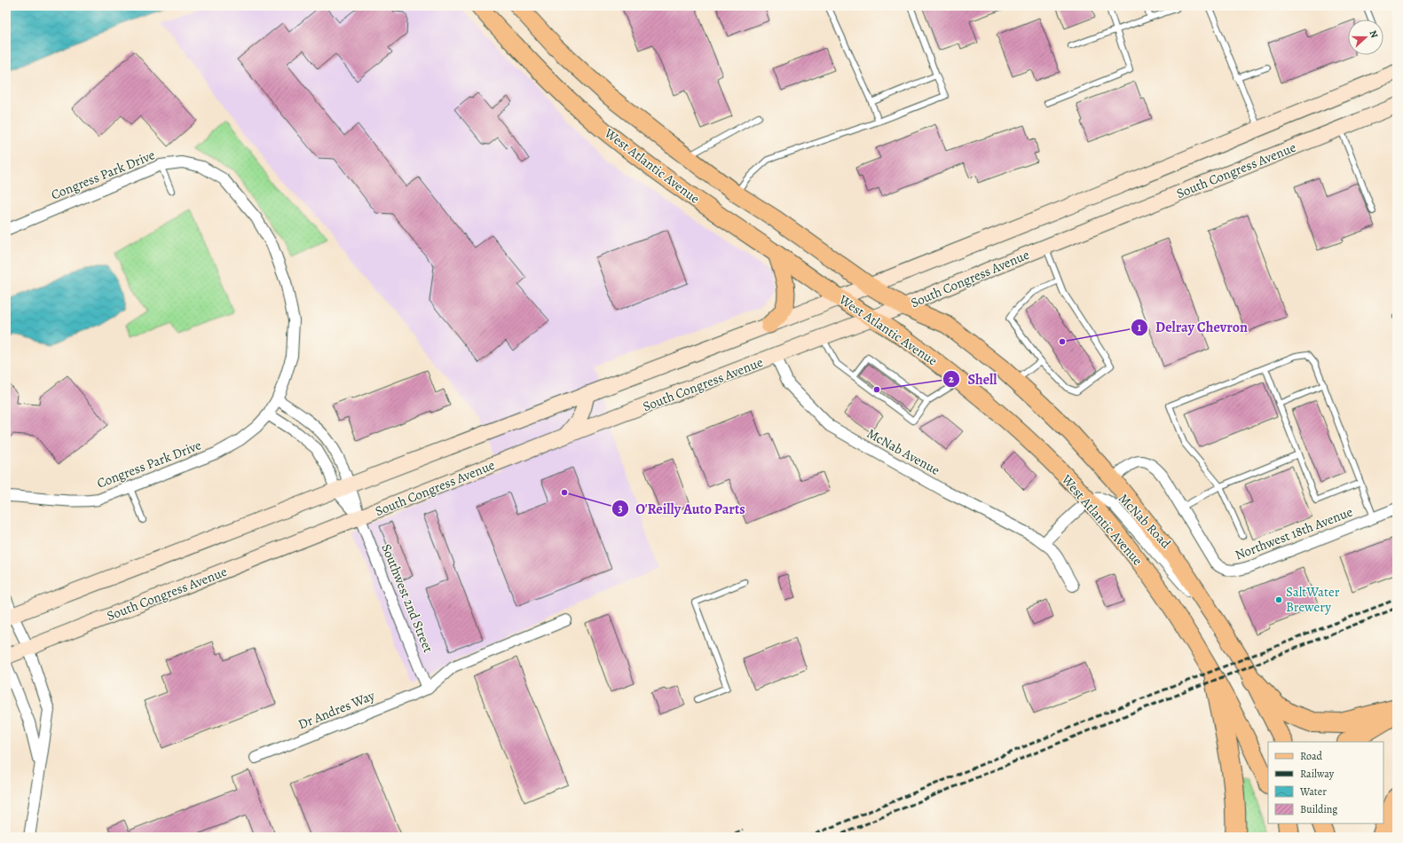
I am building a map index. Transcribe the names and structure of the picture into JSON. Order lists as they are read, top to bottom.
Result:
{
  "streets": {
    "main road": ["West Atlantic Avenue", "South Congress Avenue"],
    "street": [
      "Congress Park Drive",
      "McNab Avenue",
      "McNab Road",
      "Northwest 18th Avenue",
      "Southwest 2nd Street",
      "Dr Andres Way"
    ]
  },
  "crossings": [
    ["West Atlantic Avenue", "South Congress Avenue"],
    ["West Atlantic Avenue", "McNab Road"],
    ["West Atlantic Avenue", "Northwest 18th Avenue"],
    ["South Congress Avenue", "McNab Avenue"],
    ["South Congress Avenue", "Southwest 2nd Street"],
    ["Southwest 2nd Street", "Dr Andres Way"]
  ],
  "places": [
    "Delray Chevron",
    "Shell",
    "O'Reilly Auto Parts",
    "SaltWater Brewery"
  ],
  "legend": [
    "Road",
    "Railway",
    "Water",
    "Building"
  ],
  "north": "right"
}
